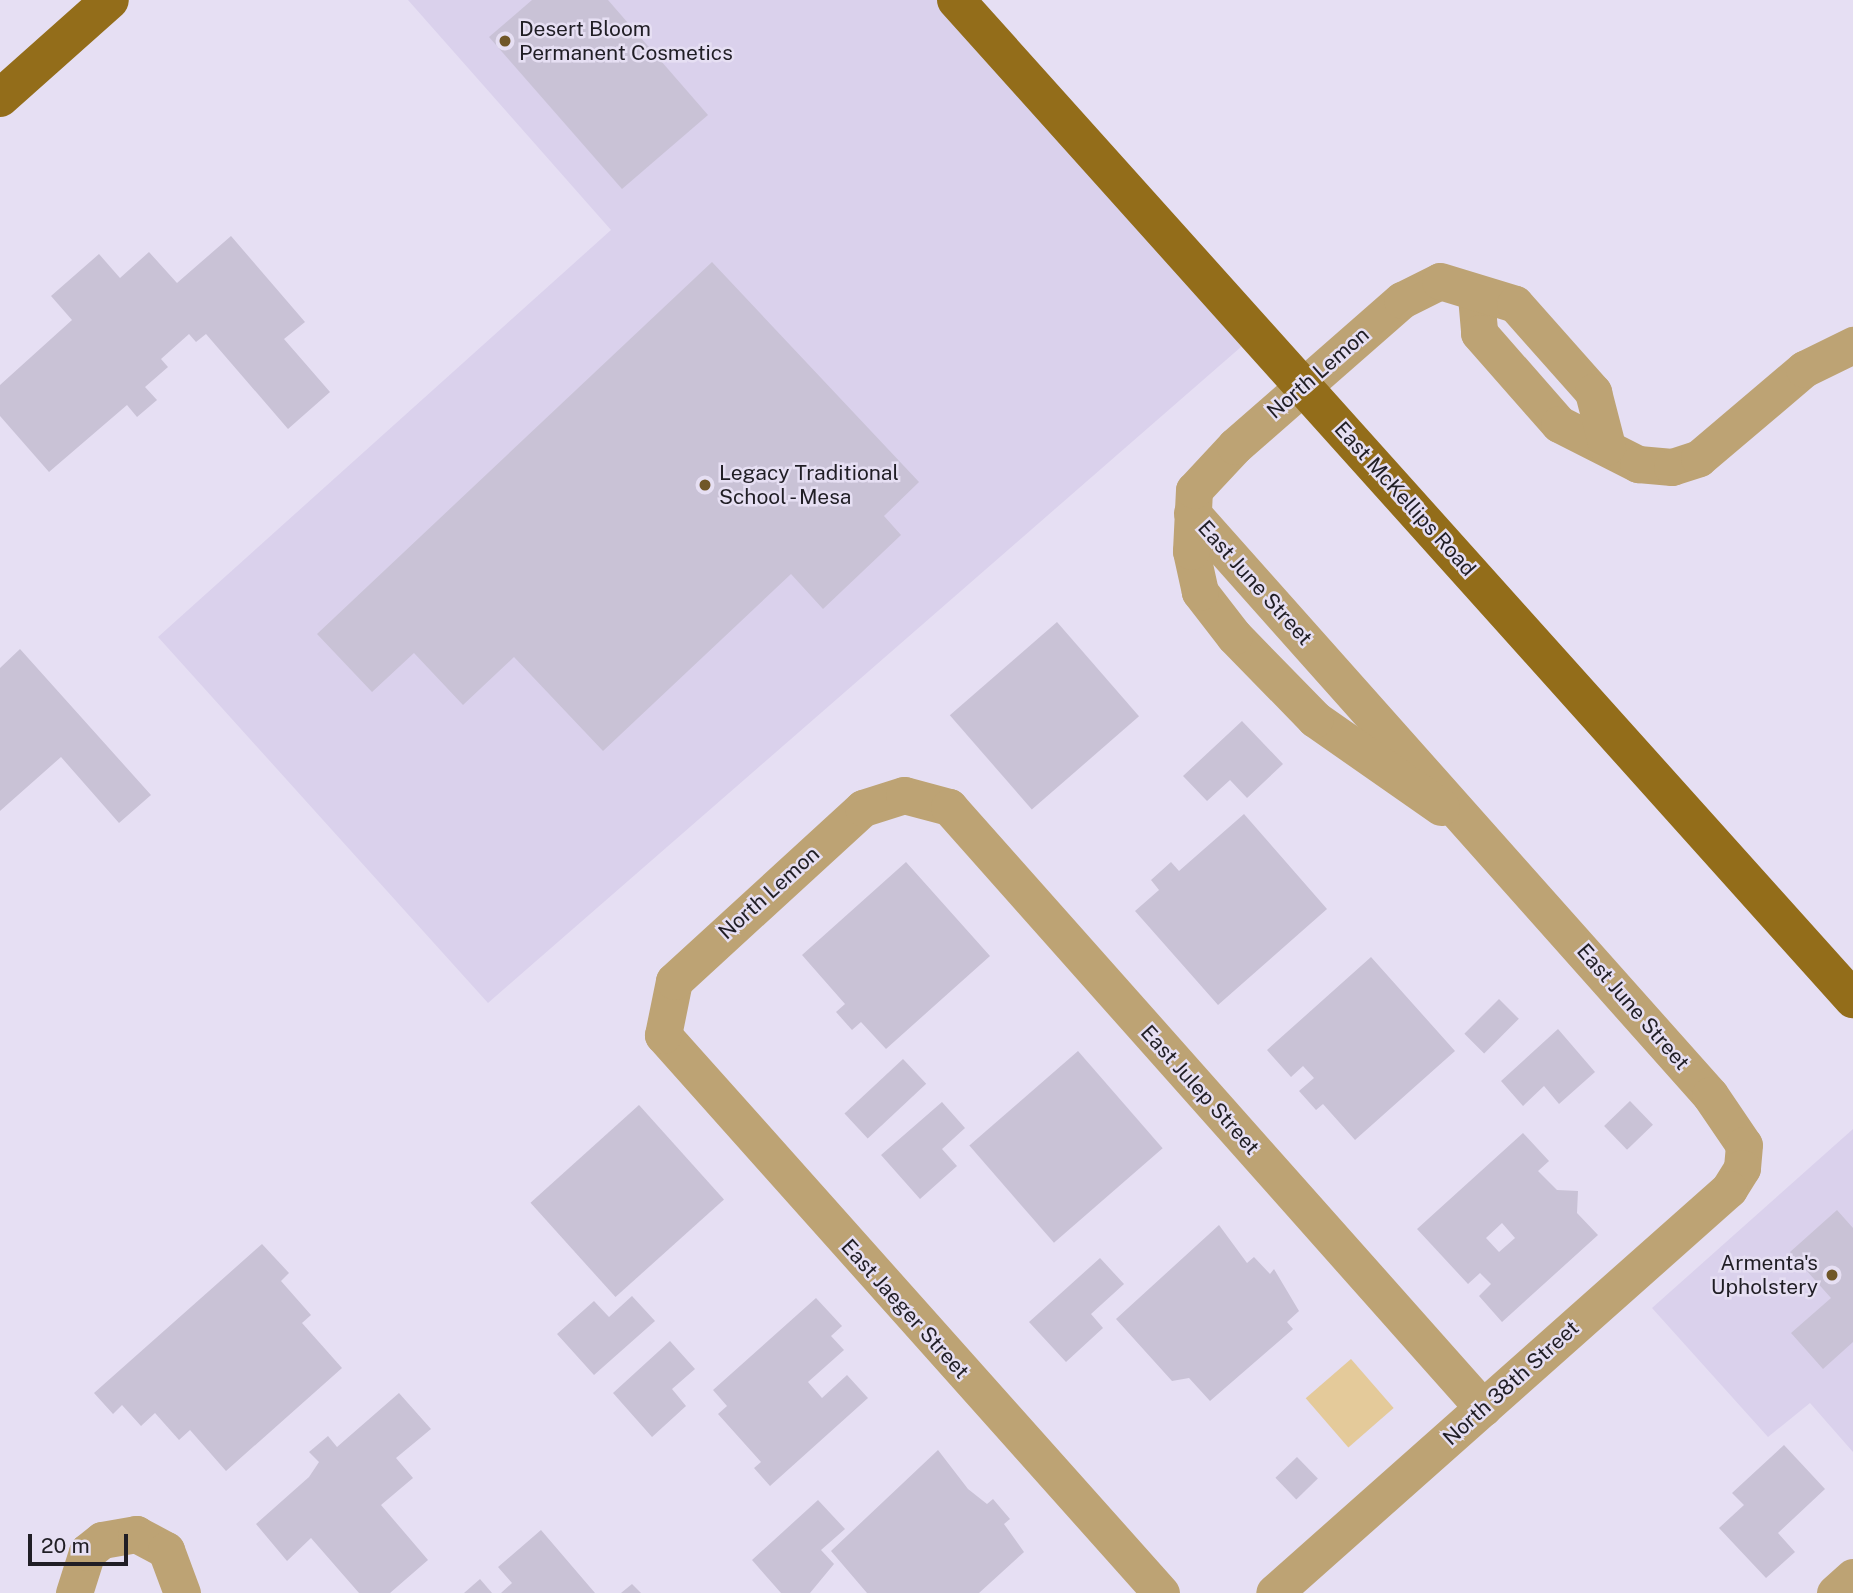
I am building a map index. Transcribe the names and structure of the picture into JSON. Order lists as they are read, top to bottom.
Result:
{
  "streets": {
    "main road": ["East McKellips Road"],
    "street": [
      "North Lemon",
      "East June Street",
      "East Julep Street",
      "East Jaeger Street",
      "North 38th Street"
    ]
  },
  "crossings": [
    ["North Lemon", "East McKellips Road"],
    ["North Lemon", "East June Street"],
    ["North Lemon", "East Julep Street"],
    ["North Lemon", "East Jaeger Street"],
    ["East June Street", "North 38th Street"],
    ["East Julep Street", "North 38th Street"]
  ],
  "places": ["Desert Bloom Permanent Cosmetics", "Legacy Traditional School - Mesa", "Armenta's Upholstery"],
  "scale_bar": "20 m"
}
